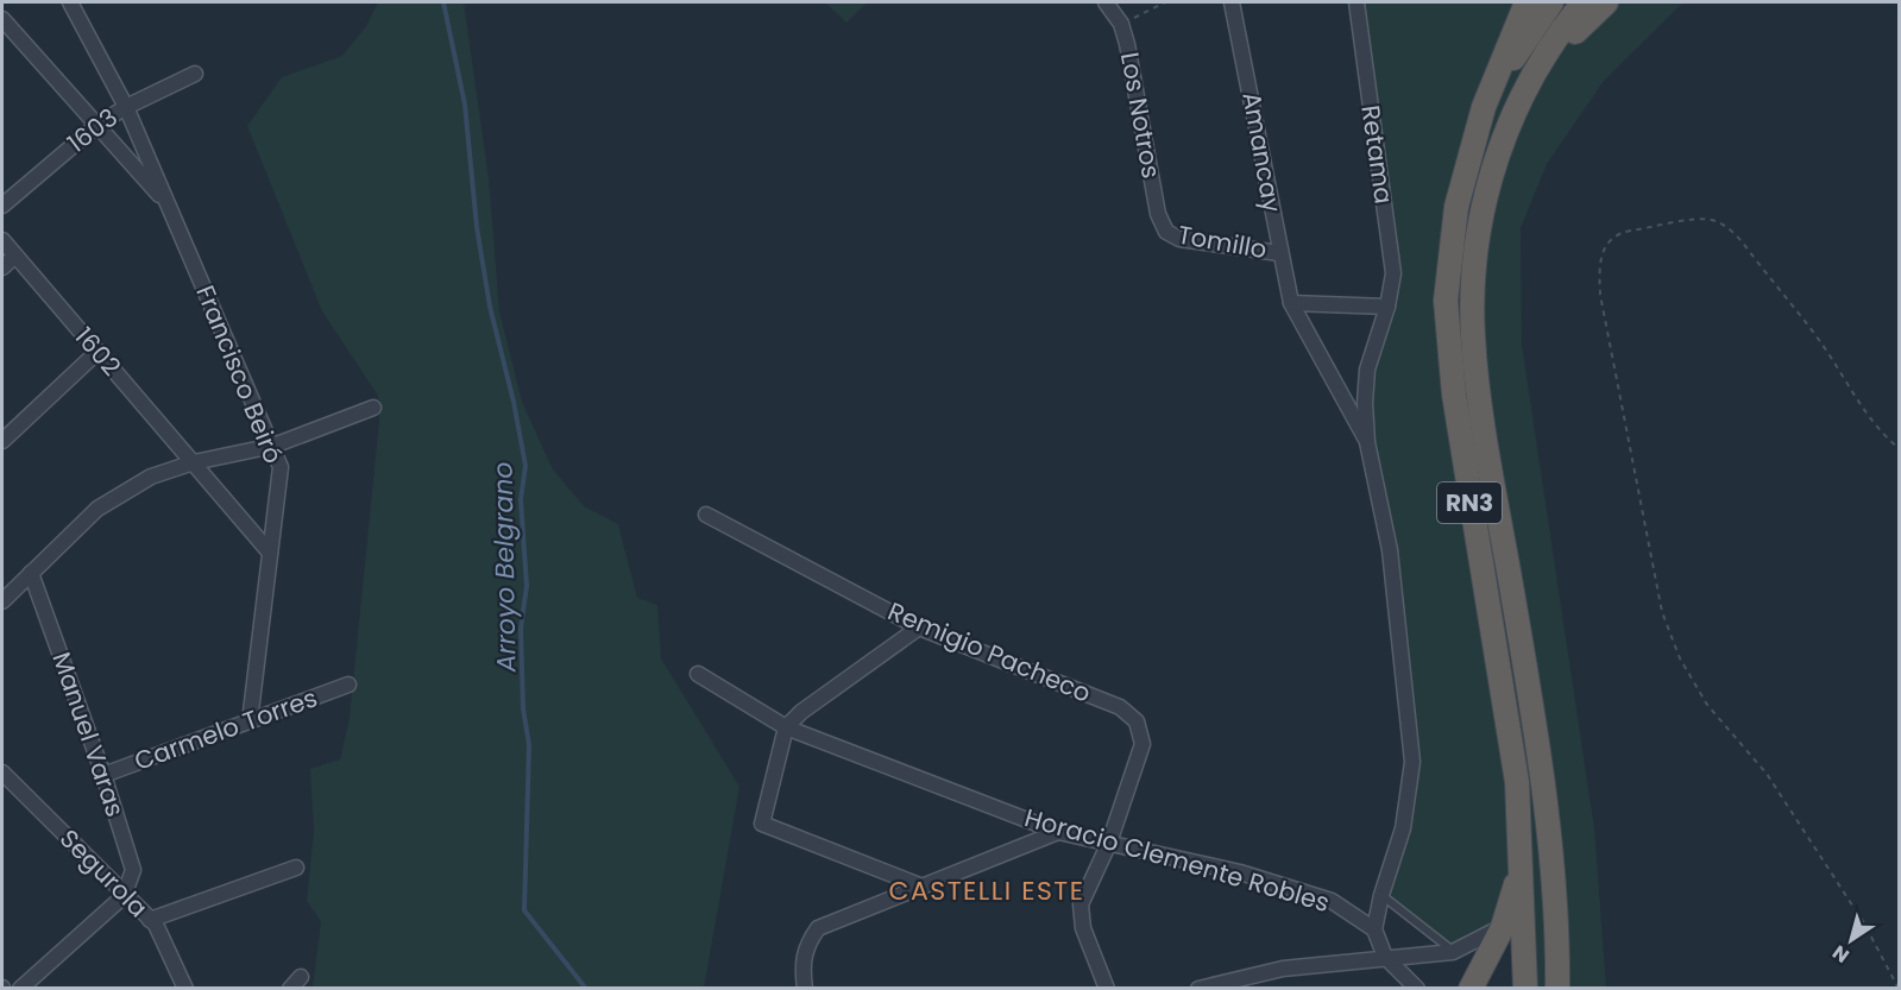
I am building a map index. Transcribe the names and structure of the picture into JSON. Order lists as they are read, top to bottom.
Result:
{
  "streets": {
    "highway": ["RN3"],
    "street": [
      "Los Notros",
      "1603",
      "Amancay",
      "Retama",
      "Tomillo",
      "1602",
      "Francisco Beiró",
      "Remigio Pacheco",
      "Carmelo Torres",
      "Manuel Varas",
      "Horacio Clemente Robles",
      "Segurola"
    ]
  },
  "crossings": [
    ["Los Notros", "Tomillo"],
    ["1603", "Francisco Beiró"],
    ["Amancay", "Retama"],
    ["Amancay", "Tomillo"],
    ["1602", "Francisco Beiró"],
    ["Francisco Beiró", "Carmelo Torres"],
    ["Remigio Pacheco", "Horacio Clemente Robles"],
    ["Carmelo Torres", "Manuel Varas"],
    ["Manuel Varas", "Segurola"]
  ],
  "districts": ["CASTELLI ESTE"],
  "water": ["Arroyo Belgrano"],
  "north": "bottom left"
}
